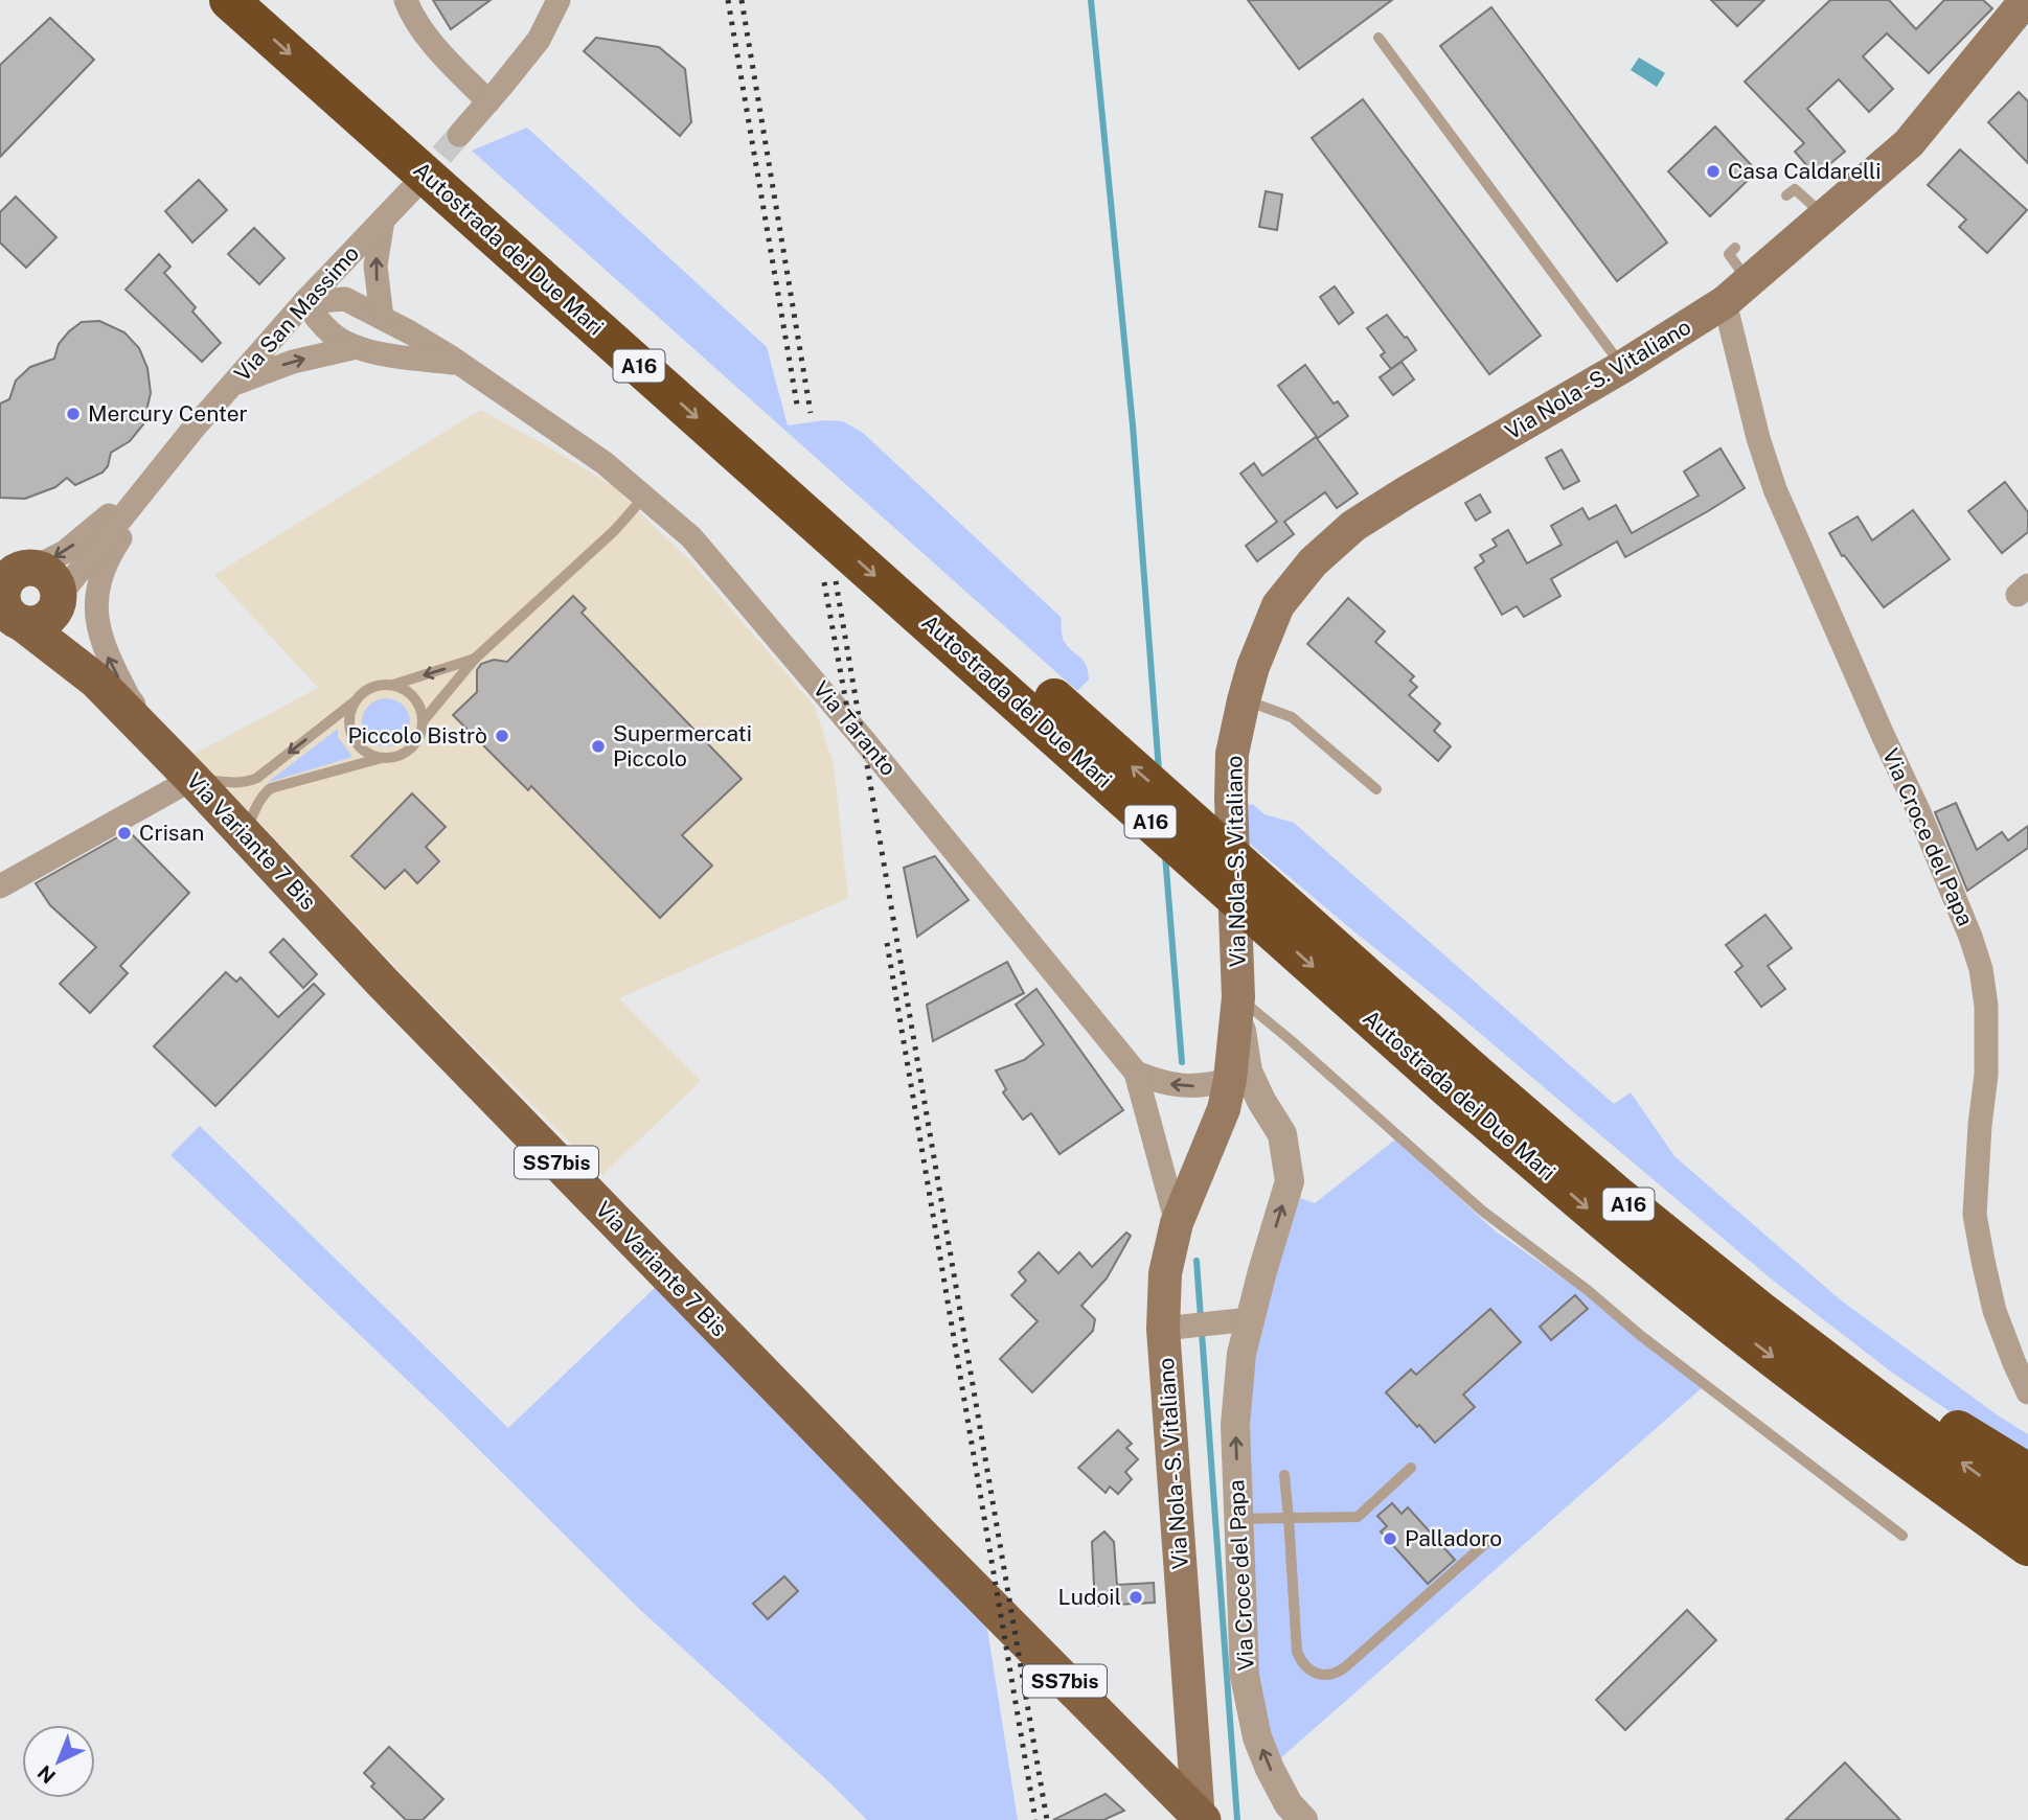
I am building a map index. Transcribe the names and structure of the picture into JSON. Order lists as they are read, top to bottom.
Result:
{
  "streets": {
    "highway": ["Autostrada dei Due Mari", "A16"],
    "main road": ["Via Nola - S. Vitaliano", "Via Variante 7 Bis", "SS7bis"],
    "street": ["Via San Massimo", "Via Taranto", "Via Croce del Papa"]
  },
  "crossings": [
    ["Via San Massimo", "Via Taranto"],
    ["Via San Massimo", "Via Variante 7 Bis"],
    ["Via San Massimo", "SS7bis"],
    ["Via Nola - S. Vitaliano", "Via Croce del Papa"],
    ["Via Nola - S. Vitaliano", "Via Variante 7 Bis"],
    ["Via Variante 7 Bis", "SS7bis"]
  ],
  "one_way": ["Via Croce del Papa"],
  "places": [
    "Casa Caldarelli",
    "Mercury Center",
    "Piccolo Bistrò",
    "Supermercati Piccolo",
    "Crisan",
    "Palladoro",
    "Ludoil"
  ],
  "north": "bottom left"
}
